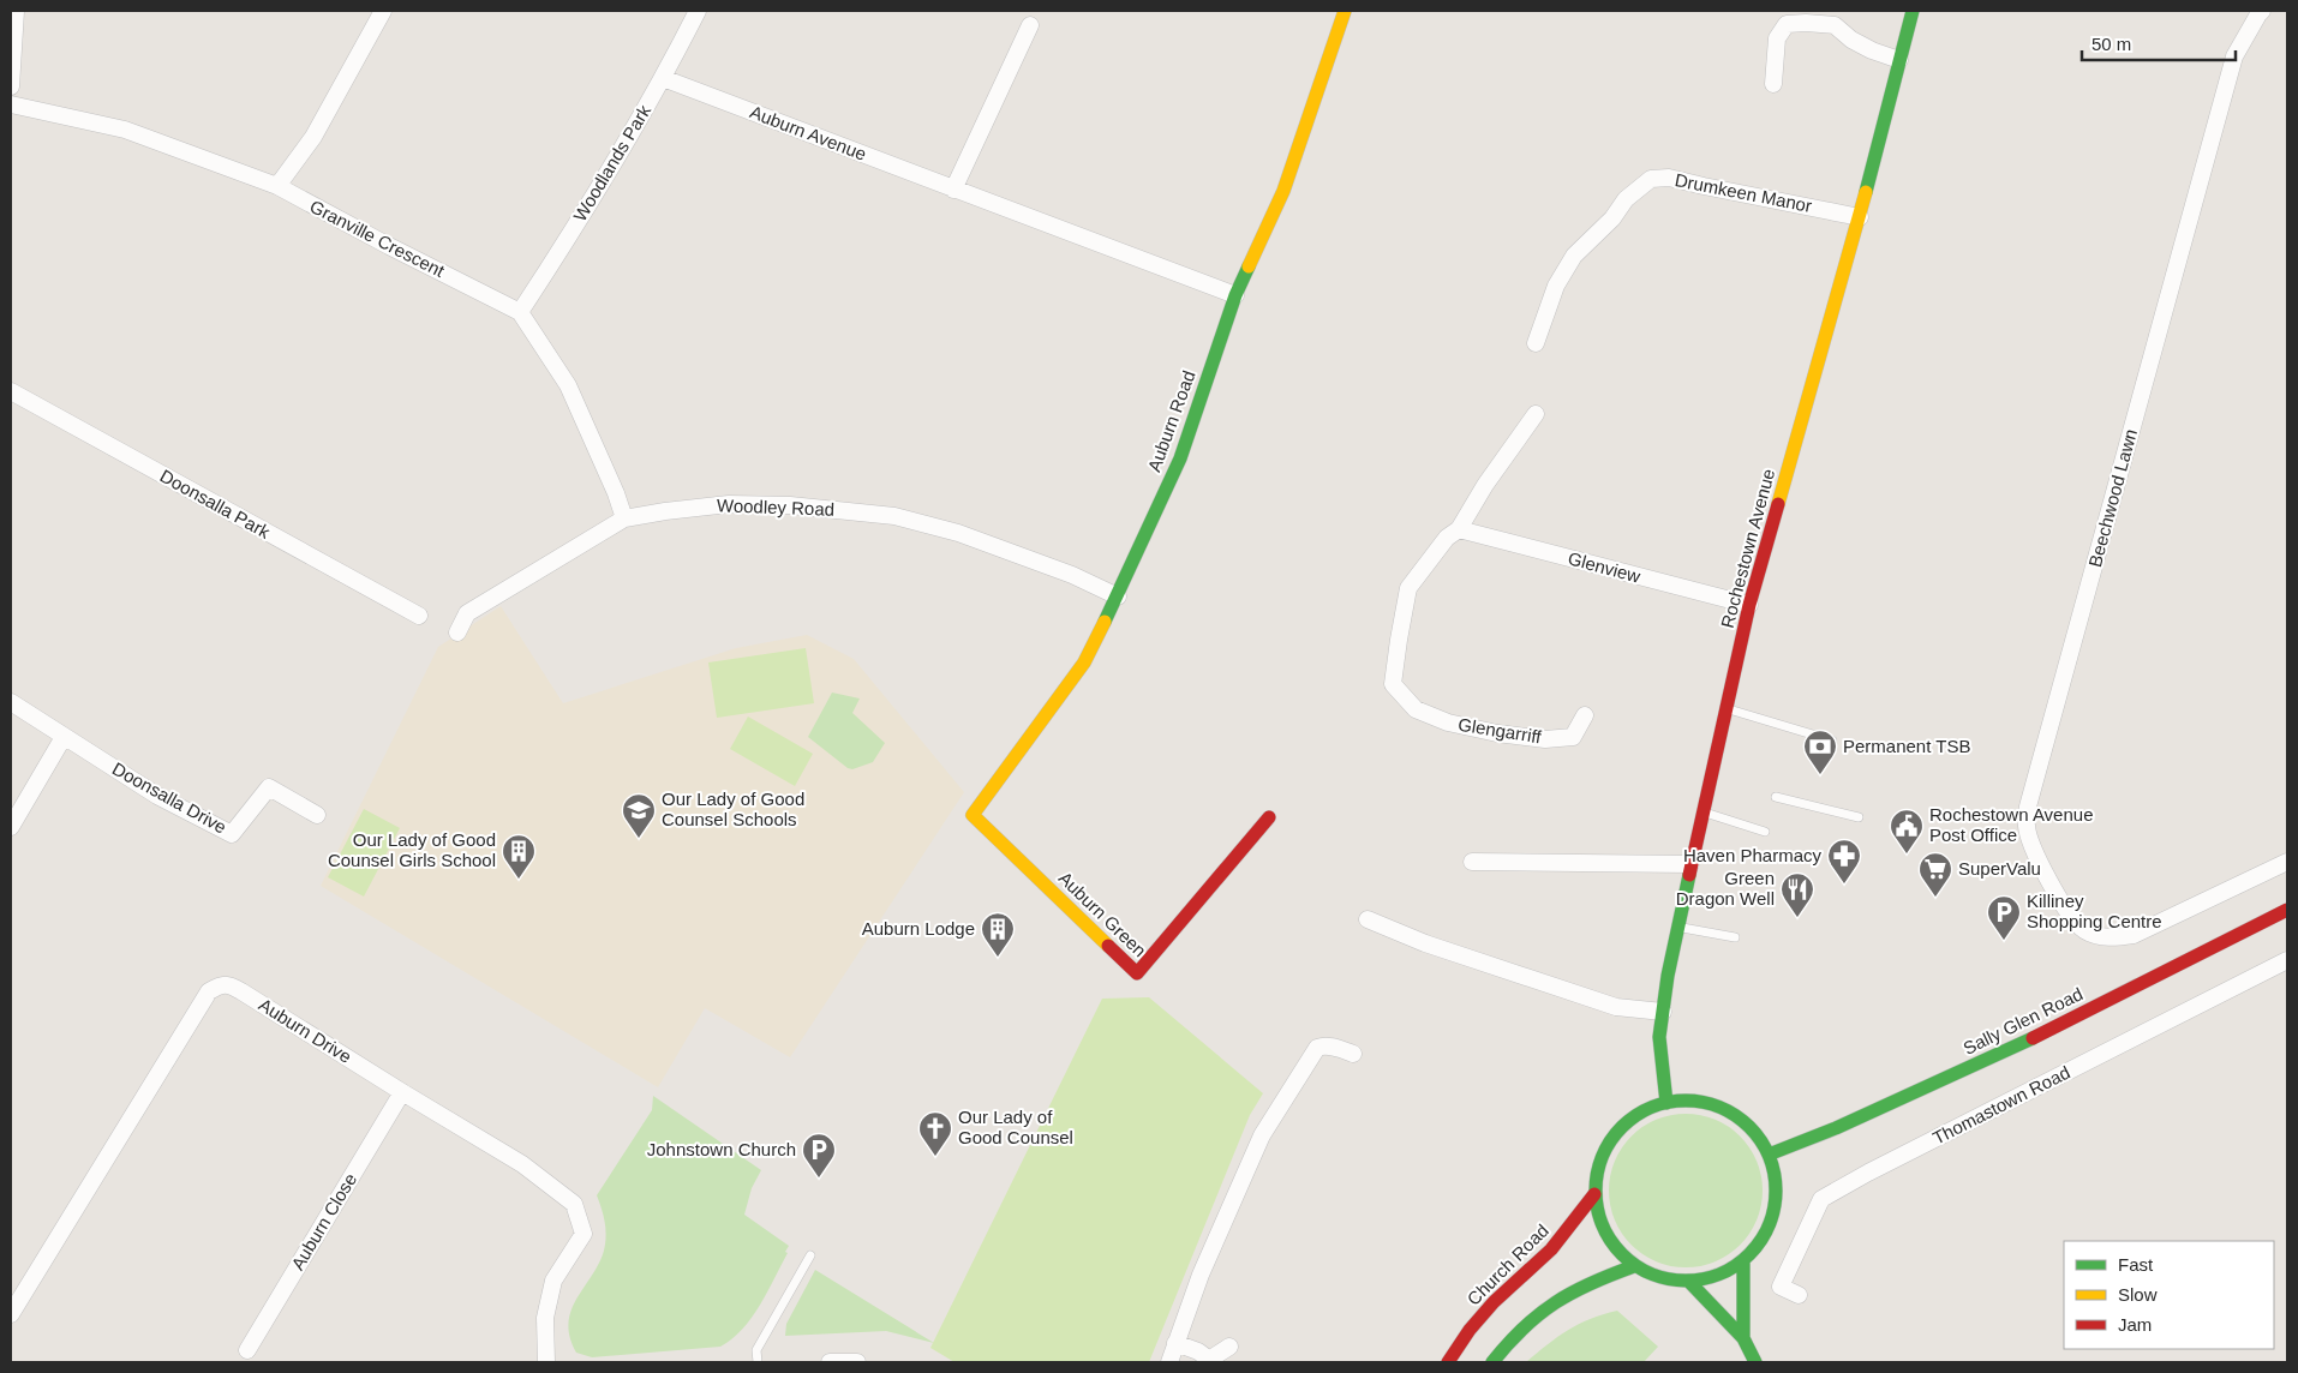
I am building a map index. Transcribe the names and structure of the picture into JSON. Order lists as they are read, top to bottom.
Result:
{
  "streets": {
    "main road": [
      "Auburn Road",
      "Rochestown Avenue",
      "Auburn Green",
      "Sally Glen Road",
      "Church Road"
    ],
    "street": [
      "Auburn Avenue",
      "Woodlands Park",
      "Drumkeen Manor",
      "Granville Crescent",
      "Beechwood Lawn",
      "Doonsalla Park",
      "Woodley Road",
      "Glenview",
      "Glengarriff",
      "Doonsalla Drive",
      "Auburn Drive",
      "Thomastown Road",
      "Auburn Close"
    ]
  },
  "crossings": [
    ["Auburn Avenue", "Woodlands Park"],
    ["Auburn Avenue", "Auburn Road"],
    ["Woodlands Park", "Granville Crescent"],
    ["Drumkeen Manor", "Rochestown Avenue"],
    ["Granville Crescent", "Woodley Road"],
    ["Auburn Road", "Woodley Road"],
    ["Auburn Road", "Auburn Green"],
    ["Rochestown Avenue", "Glenview"],
    ["Rochestown Avenue", "Sally Glen Road"],
    ["Rochestown Avenue", "Church Road"],
    ["Glenview", "Glengarriff"],
    ["Sally Glen Road", "Church Road"],
    ["Auburn Drive", "Auburn Close"]
  ],
  "places": {
    "bank": ["Permanent TSB"],
    "school or university": ["Our Lady of Good Counsel Schools"],
    "public building": ["Rochestown Avenue Post Office"],
    "building": ["Our Lady of Good Counsel Girls School", "Auburn Lodge"],
    "pharmacy": ["Haven Pharmacy"],
    "supermarket": ["SuperValu"],
    "restaurant": ["Green Dragon Well"],
    "parking": ["Killiney Shopping Centre", "Johnstown Church"],
    "church": ["Our Lady of Good Counsel"]
  },
  "legend": ["Fast", "Slow", "Jam"],
  "scale_bar": "50 m"
}
